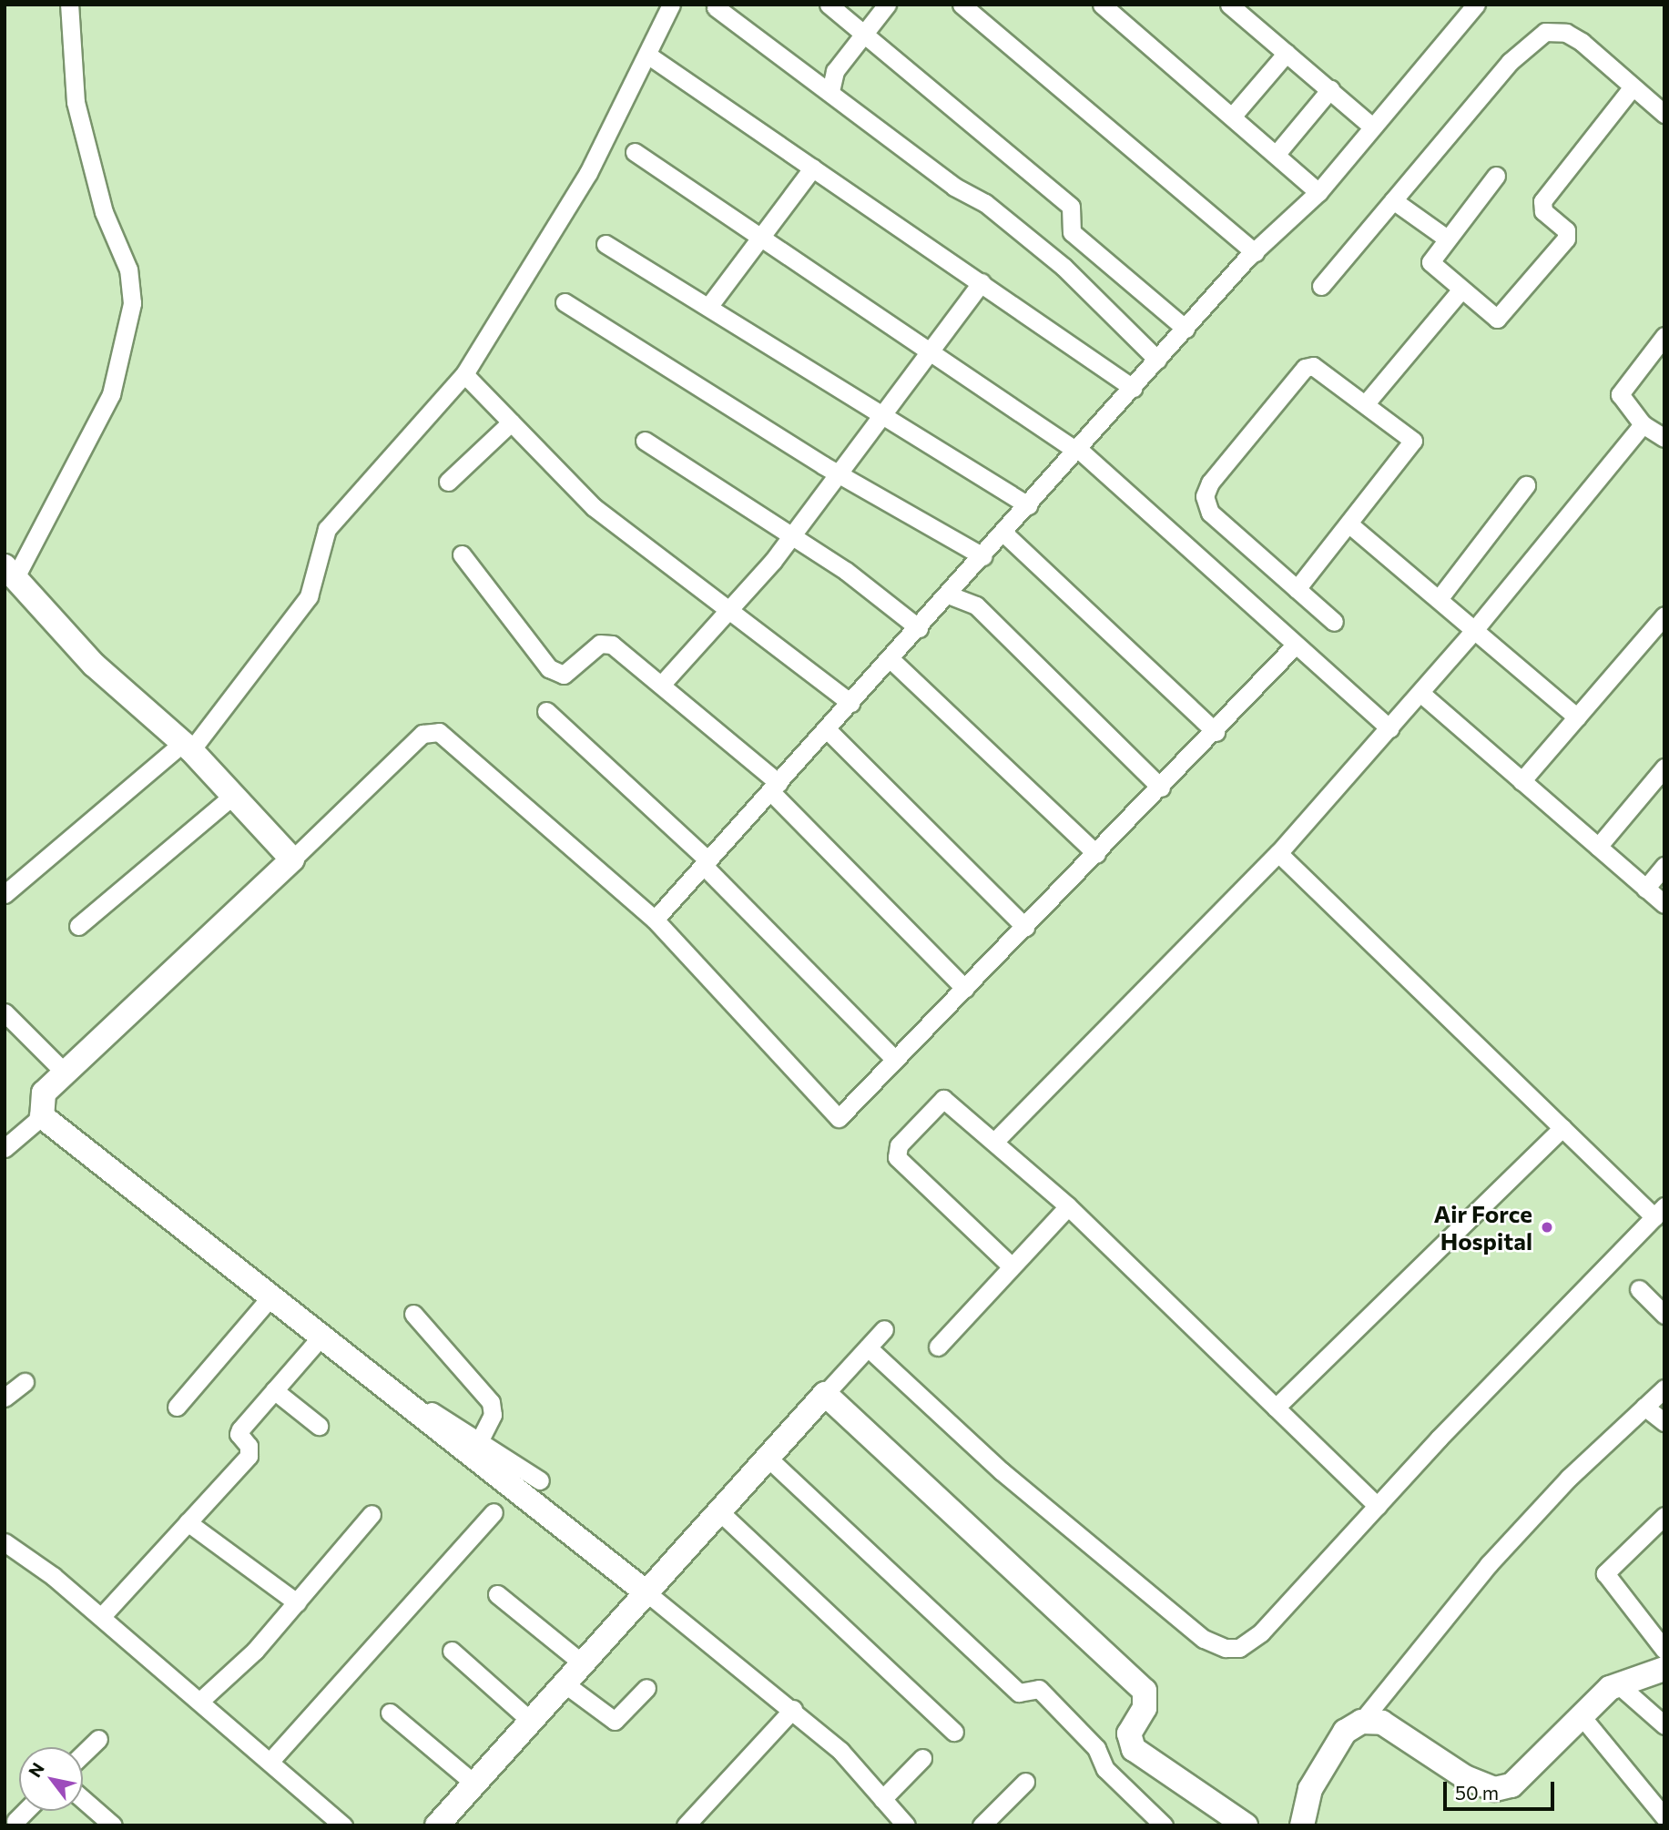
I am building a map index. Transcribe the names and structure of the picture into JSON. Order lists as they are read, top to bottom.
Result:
{
  "places": ["Air Force Hospital"],
  "scale_bar": "50 m",
  "north": "top left"
}
